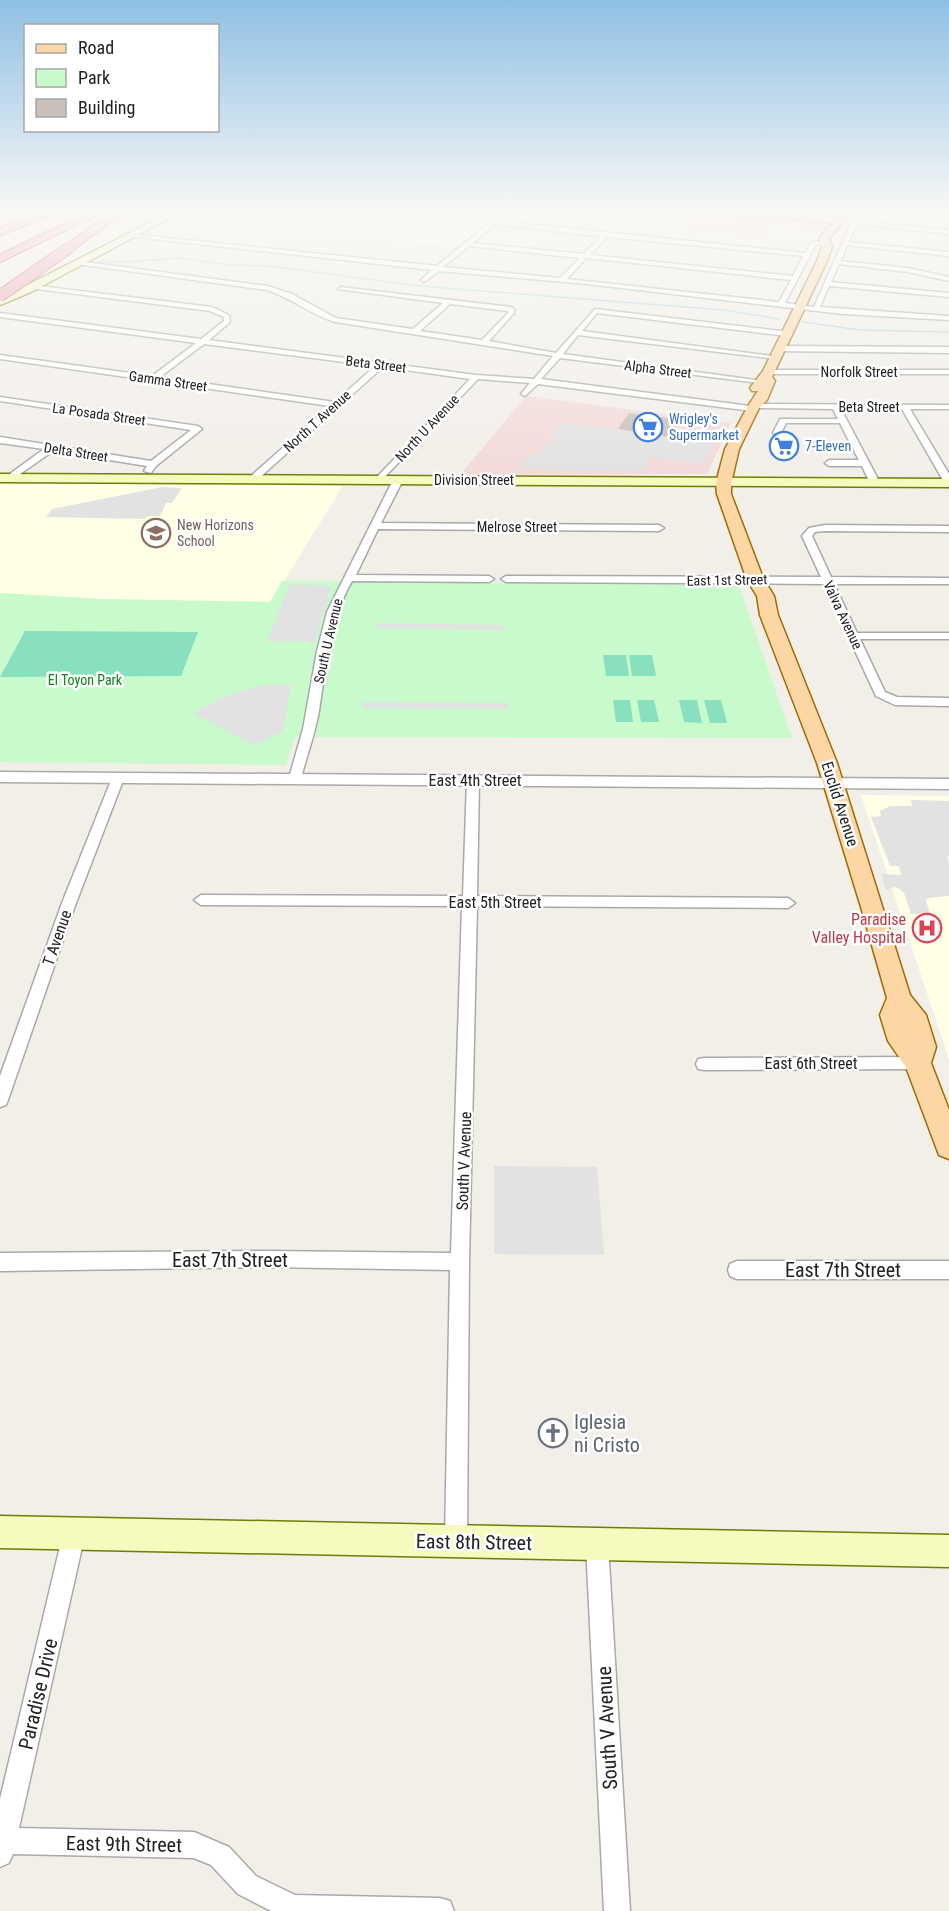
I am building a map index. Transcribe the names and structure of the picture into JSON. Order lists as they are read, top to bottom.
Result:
{
  "streets": {
    "main road": ["Division Street", "Euclid Avenue", "East 8th Street"],
    "street": [
      "Beta Street",
      "Alpha Street",
      "Norfolk Street",
      "Gamma Street",
      "La Posada Street",
      "North T Avenue",
      "North U Avenue",
      "Delta Street",
      "Melrose Street",
      "East 1st Street",
      "Valva Avenue",
      "South U Avenue",
      "East 4th Street",
      "East 5th Street",
      "T Avenue",
      "East 6th Street",
      "South V Avenue",
      "East 7th Street",
      "Paradise Drive",
      "East 9th Street"
    ]
  },
  "crossings": [
    ["Beta Street", "North T Avenue"],
    ["Beta Street", "North U Avenue"],
    ["Alpha Street", "Norfolk Street"],
    ["Gamma Street", "North T Avenue"],
    ["La Posada Street", "Delta Street"],
    ["North T Avenue", "Division Street"],
    ["North U Avenue", "Division Street"],
    ["Division Street", "South U Avenue"],
    ["Division Street", "Euclid Avenue"],
    ["Melrose Street", "South U Avenue"],
    ["East 1st Street", "Valva Avenue"],
    ["East 1st Street", "Euclid Avenue"],
    ["South U Avenue", "East 4th Street"],
    ["East 4th Street", "Euclid Avenue"],
    ["East 4th Street", "T Avenue"],
    ["East 4th Street", "South V Avenue"],
    ["Euclid Avenue", "East 6th Street"],
    ["East 5th Street", "South V Avenue"],
    ["South V Avenue", "East 7th Street"],
    ["South V Avenue", "East 8th Street"],
    ["East 8th Street", "Paradise Drive"],
    ["Paradise Drive", "East 9th Street"]
  ],
  "parks": ["El Toyon Park"],
  "places": {
    "supermarket": ["Wrigley's Supermarket", "7-Eleven"],
    "school or university": ["New Horizons School"],
    "hospital": ["Paradise Valley Hospital"],
    "church": ["Iglesia ni Cristo"]
  },
  "legend": ["Road", "Park", "Building"]
}
